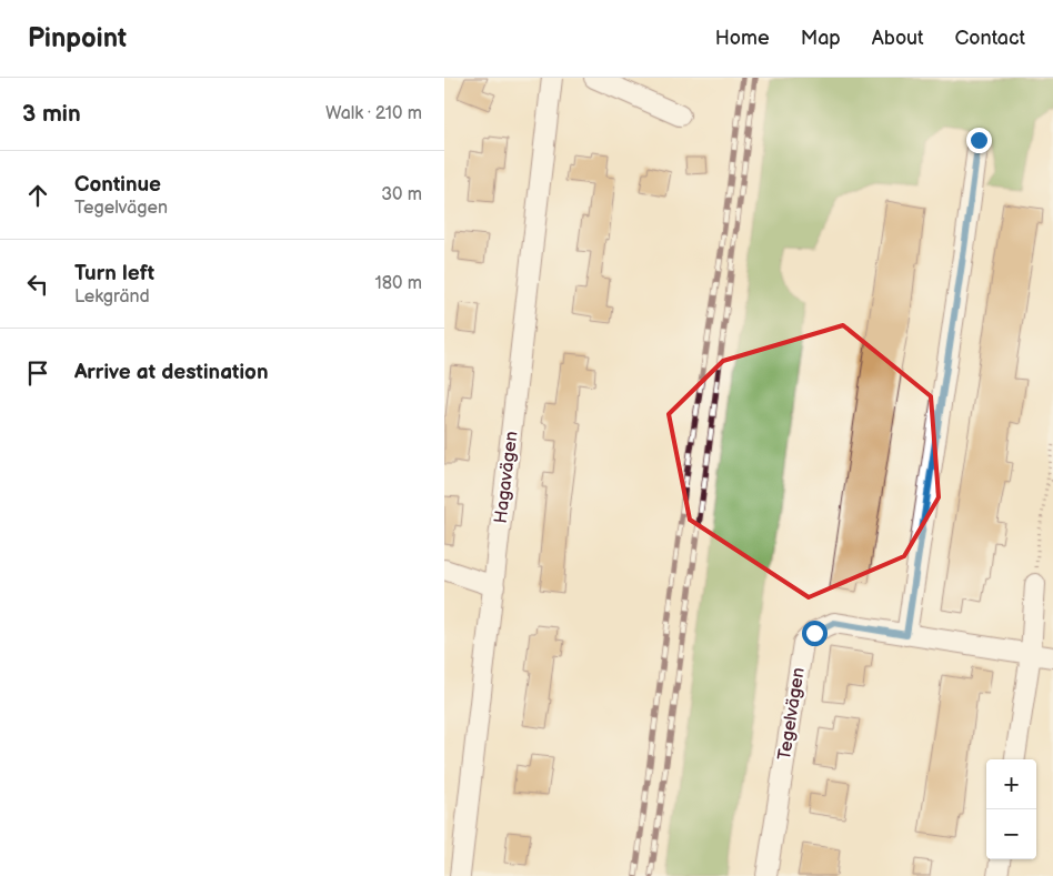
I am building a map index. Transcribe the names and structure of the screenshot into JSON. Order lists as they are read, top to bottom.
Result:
{
  "streets": {
    "street": ["Hagavägen", "Tegelvägen"]
  },
  "page": {
    "header": "Pinpoint",
    "nav": [
      "Home",
      "Map",
      "About",
      "Contact"
    ],
    "heading": ["3 min", "Walk · 210 m"],
    "list": [
      ["Continue", "Tegelvägen", "30 m"],
      ["Turn left", "Lekgränd", "180 m"],
      "Arrive at destination"
    ],
    "map_buttons": ["+", "−"]
  }
}
